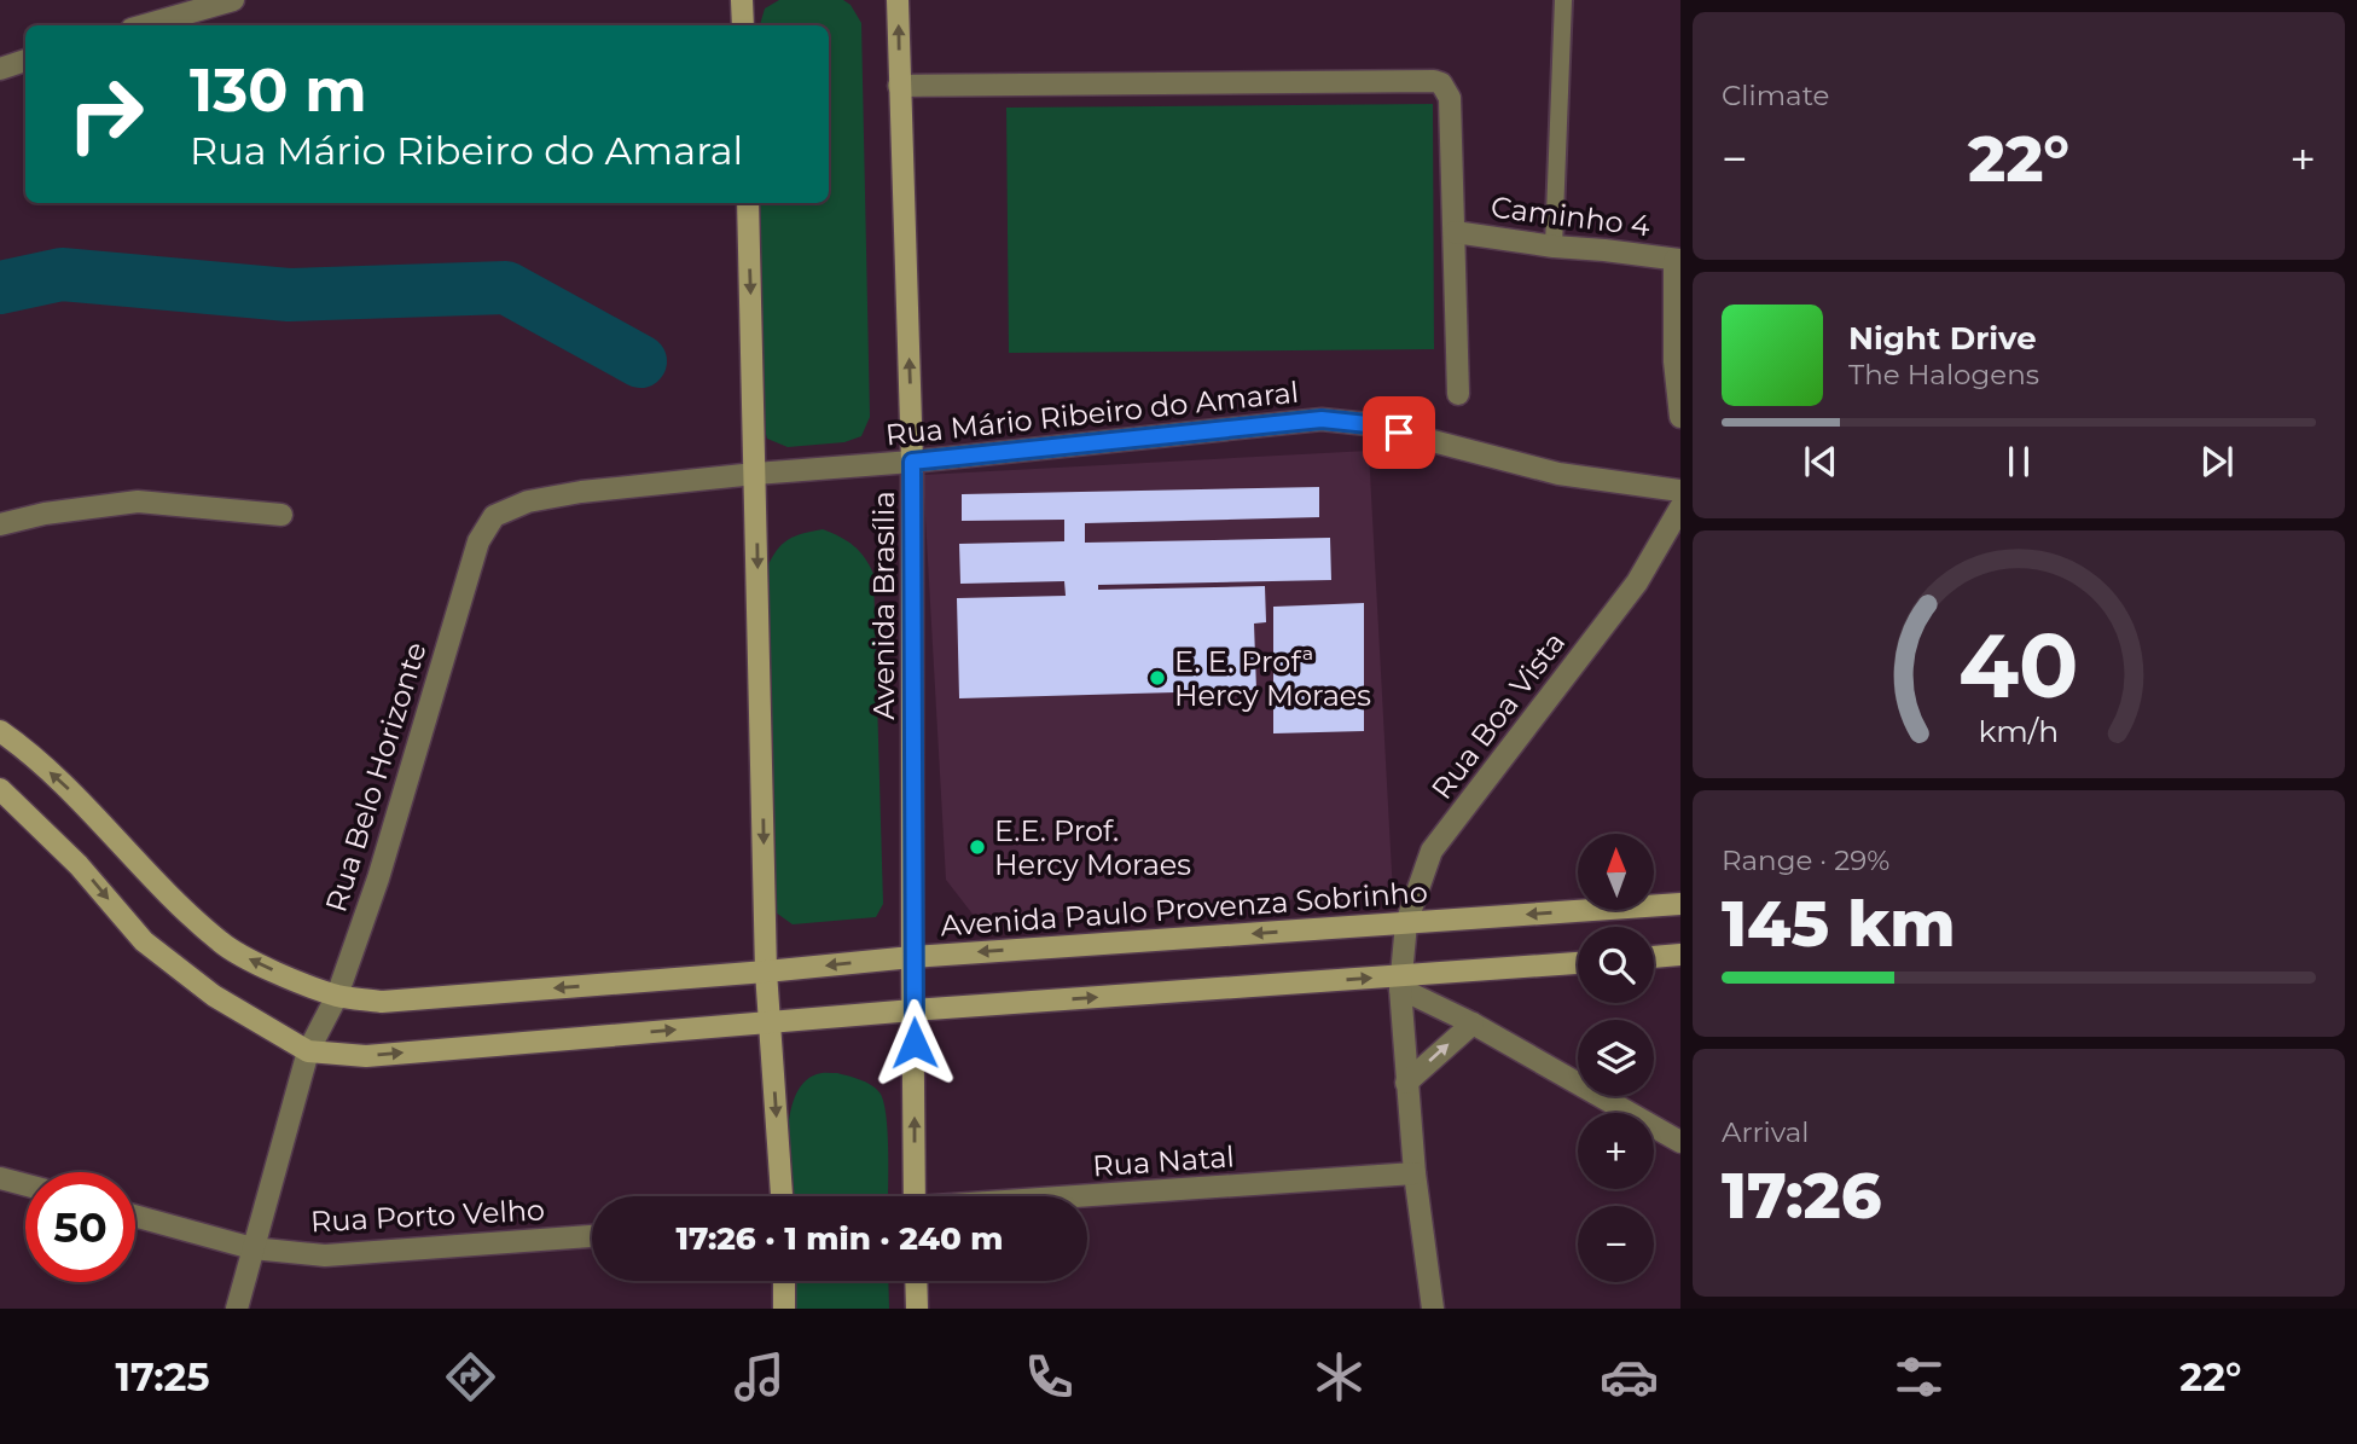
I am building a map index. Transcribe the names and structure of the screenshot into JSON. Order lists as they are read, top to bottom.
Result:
{
  "streets": {
    "main road": ["Avenida Brasília", "Avenida Paulo Provenza Sobrinho"],
    "street": [
      "Caminho 4",
      "Rua Mário Ribeiro do Amaral",
      "Rua Boa Vista",
      "Rua Belo Horizonte",
      "Rua Natal",
      "Rua Porto Velho"
    ]
  },
  "crossings": [
    ["Rua Mário Ribeiro do Amaral", "Avenida Brasília"],
    ["Rua Mário Ribeiro do Amaral", "Rua Belo Horizonte"],
    ["Avenida Brasília", "Avenida Paulo Provenza Sobrinho"],
    ["Rua Boa Vista", "Avenida Paulo Provenza Sobrinho"],
    ["Rua Boa Vista", "Rua Natal"],
    ["Rua Belo Horizonte", "Avenida Paulo Provenza Sobrinho"],
    ["Rua Belo Horizonte", "Rua Porto Velho"]
  ],
  "places": ["E. E. Profª Hercy Moraes", "E.E. Prof. Hercy Moraes"],
  "north": "top",
  "page": {
    "tile": [
      "Climate",
      ["Range · 29%", "145 km"],
      ["Arrival", "17:26"]
    ],
    "turn": ["130 m", "Rua Mário Ribeiro do Amaral"],
    "heat": ["−", "22°", "+"],
    "song": ["Night Drive", "The Halogens"],
    "map_buttons": ["+", "−"],
    "limit": "50",
    "trip": "17:26 · 1 min · 240 m",
    "tabs": ["17:25", "22°"],
    "gauge": ["40", "km/h"]
  }
}
